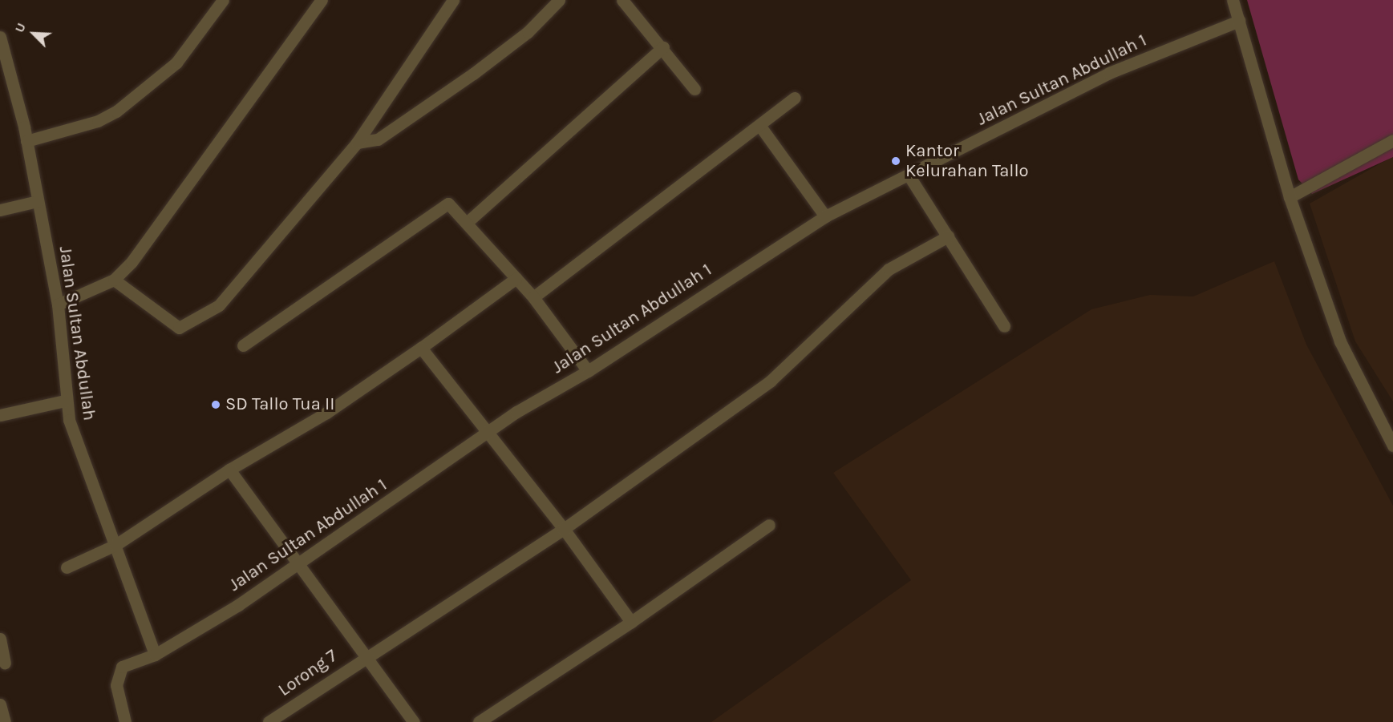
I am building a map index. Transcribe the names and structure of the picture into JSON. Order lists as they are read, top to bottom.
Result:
{
  "streets": {
    "street": ["Jalan Sultan Abdullah 1", "Jalan Sultan Abdullah", "Lorong 7"]
  },
  "crossings": [
    ["Jalan Sultan Abdullah 1", "Jalan Sultan Abdullah"]
  ],
  "places": ["Kantor Kelurahan Tallo", "SD Tallo Tua II"],
  "north": "top left"
}
